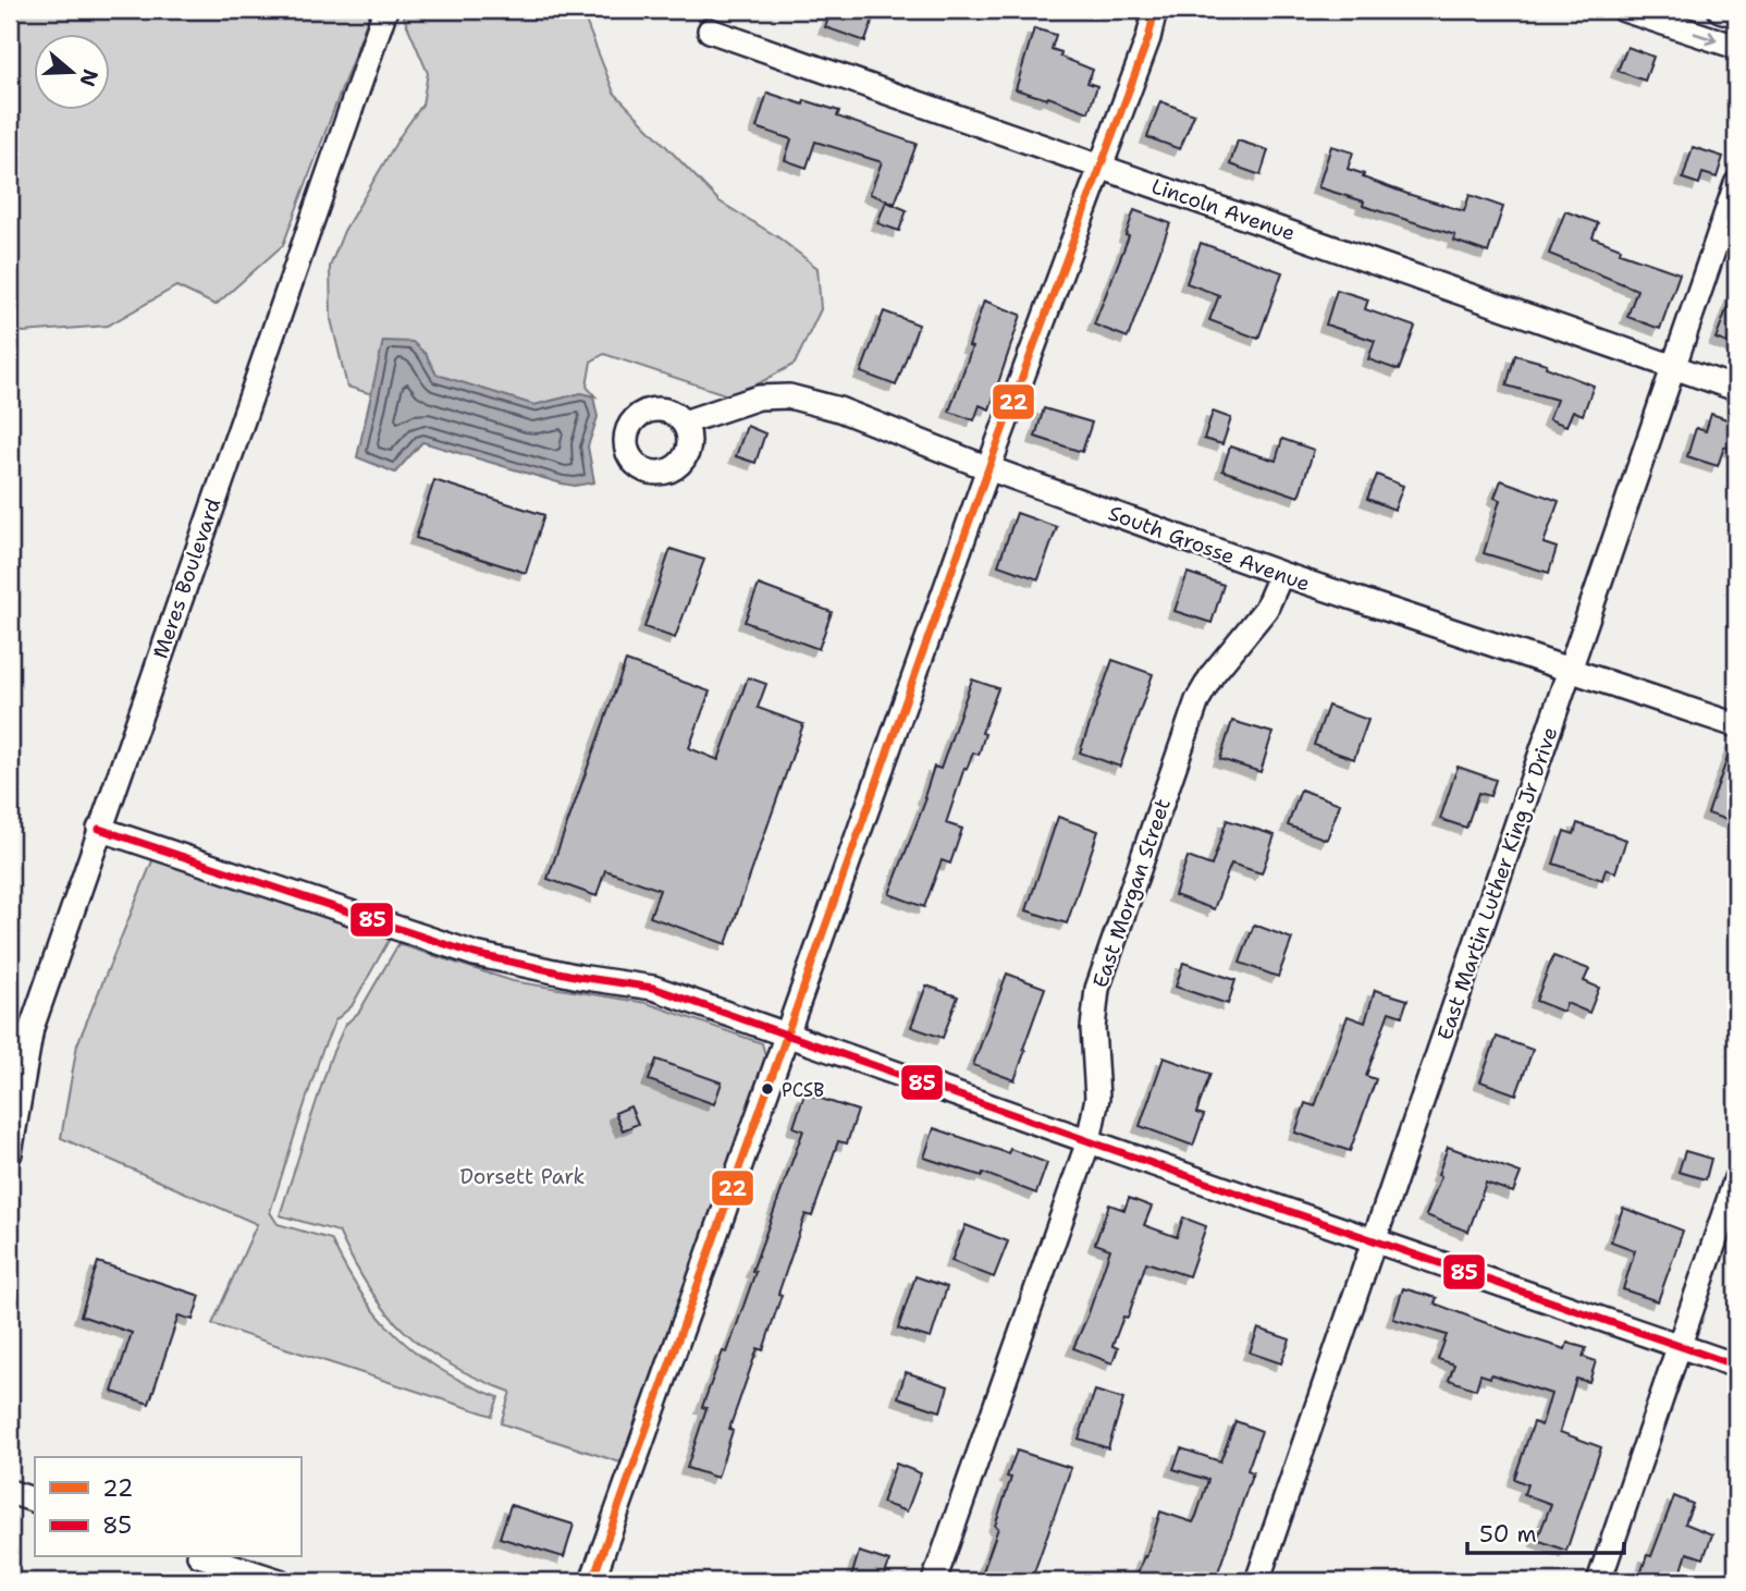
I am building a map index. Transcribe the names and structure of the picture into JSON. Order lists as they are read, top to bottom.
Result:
{
  "streets": {
    "street": [
      "Lincoln Avenue",
      "South Grosse Avenue",
      "Meres Boulevard",
      "East Martin Luther King Jr Drive",
      "East Morgan Street"
    ]
  },
  "crossings": [
    ["Lincoln Avenue", "East Martin Luther King Jr Drive"],
    ["South Grosse Avenue", "East Martin Luther King Jr Drive"],
    ["South Grosse Avenue", "East Morgan Street"]
  ],
  "parks": ["Dorsett Park"],
  "places": ["PCSB"],
  "lines": ["transit line 22", "transit line 85"],
  "legend": ["22", "85"],
  "scale_bar": "50 m",
  "north": "right"
}
